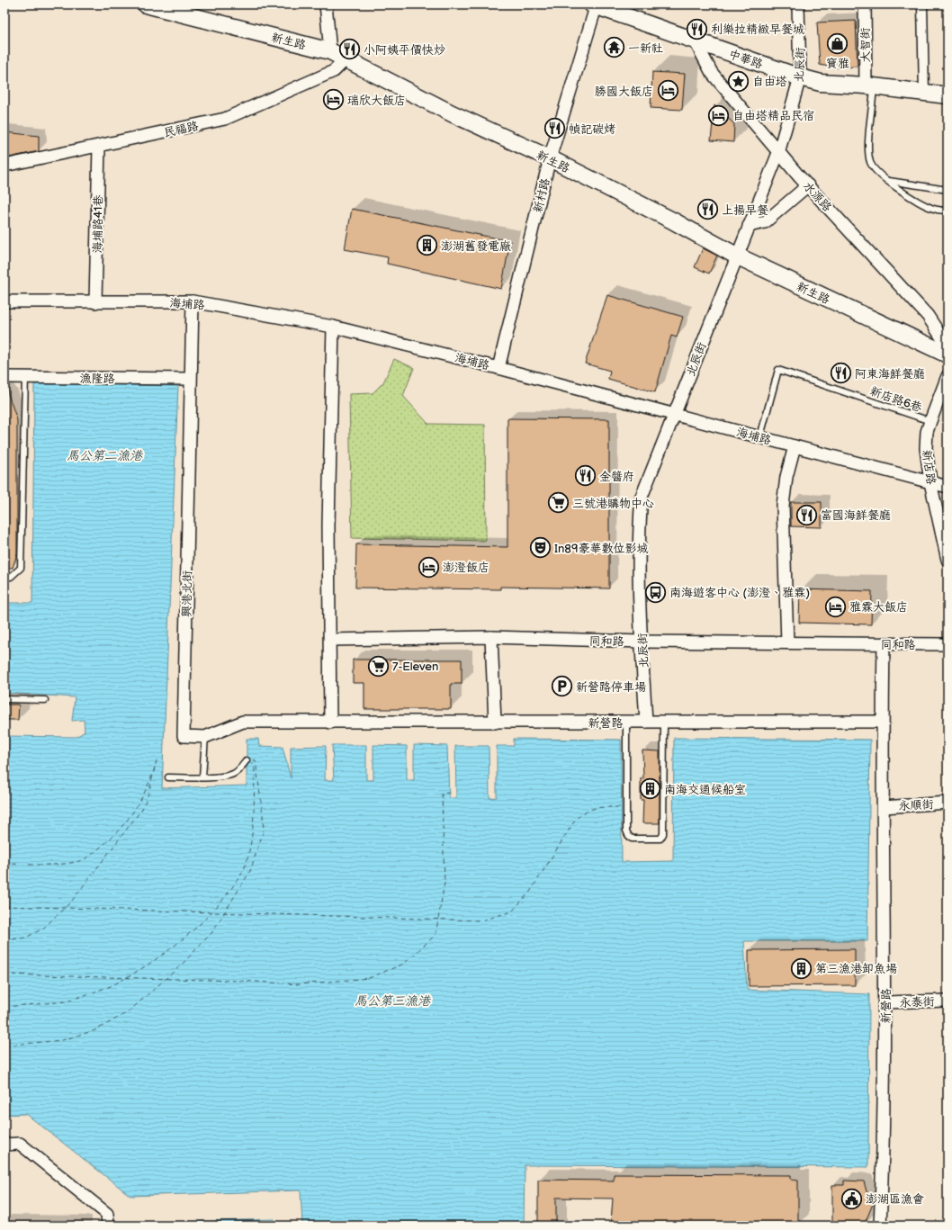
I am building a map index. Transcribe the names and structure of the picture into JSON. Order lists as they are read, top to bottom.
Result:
{
  "streets": {
    "main road": ["新生路", "中華路"],
    "street": [
      "大智街",
      "北辰街",
      "民福路",
      "新村路",
      "水源路",
      "海埔路41巷",
      "海埔路",
      "漁隆路",
      "新店路",
      "興港北街",
      "同和路",
      "新營路",
      "永順街",
      "永泰街"
    ],
    "lane": ["新店路6巷"]
  },
  "crossings": [
    ["新生路", "北辰街"],
    ["新生路", "民福路"],
    ["新生路", "新村路"],
    ["大智街", "中華路"],
    ["中華路", "北辰街"],
    ["中華路", "新村路"],
    ["中華路", "水源路"],
    ["北辰街", "水源路"],
    ["北辰街", "海埔路"],
    ["北辰街", "同和路"],
    ["北辰街", "新營路"],
    ["民福路", "海埔路41巷"],
    ["新村路", "海埔路"],
    ["海埔路41巷", "海埔路"],
    ["海埔路", "新店路6巷"],
    ["海埔路", "新店路"],
    ["海埔路", "興港北街"],
    ["漁隆路", "興港北街"],
    ["新店路6巷", "新店路"],
    ["興港北街", "新營路"],
    ["同和路", "新營路"],
    ["新營路", "永順街"],
    ["新營路", "永泰街"]
  ],
  "water": ["馬公第二漁港", "馬公第三漁港"],
  "places": {
    "restaurant": [
      "利樂拉精緻早餐城",
      "小阿姨平價快炒",
      "幀記碳烤",
      "上揚早餐",
      "阿東海鮮餐廳",
      "金醬府",
      "富國海鮮餐廳"
    ],
    "shop": ["寶雅"],
    "temple": ["一新社"],
    "place": ["自由塔"],
    "hotel": [
      "勝國大飯店",
      "瑞欣大飯店",
      "自由塔精品民宿",
      "澎澄飯店",
      "雅霖大飯店"
    ],
    "building": ["澎湖舊發電廠", "南海交通候船室", "第三漁港卸魚場"],
    "supermarket": ["三號港購物中心", "7-Eleven"],
    "theatre": ["In89豪華數位影城"],
    "bus stop": ["南海遊客中心 (澎澄、雅霖)"],
    "parking": ["新營路停車場"],
    "public building": ["澎湖區漁會"]
  }
}
